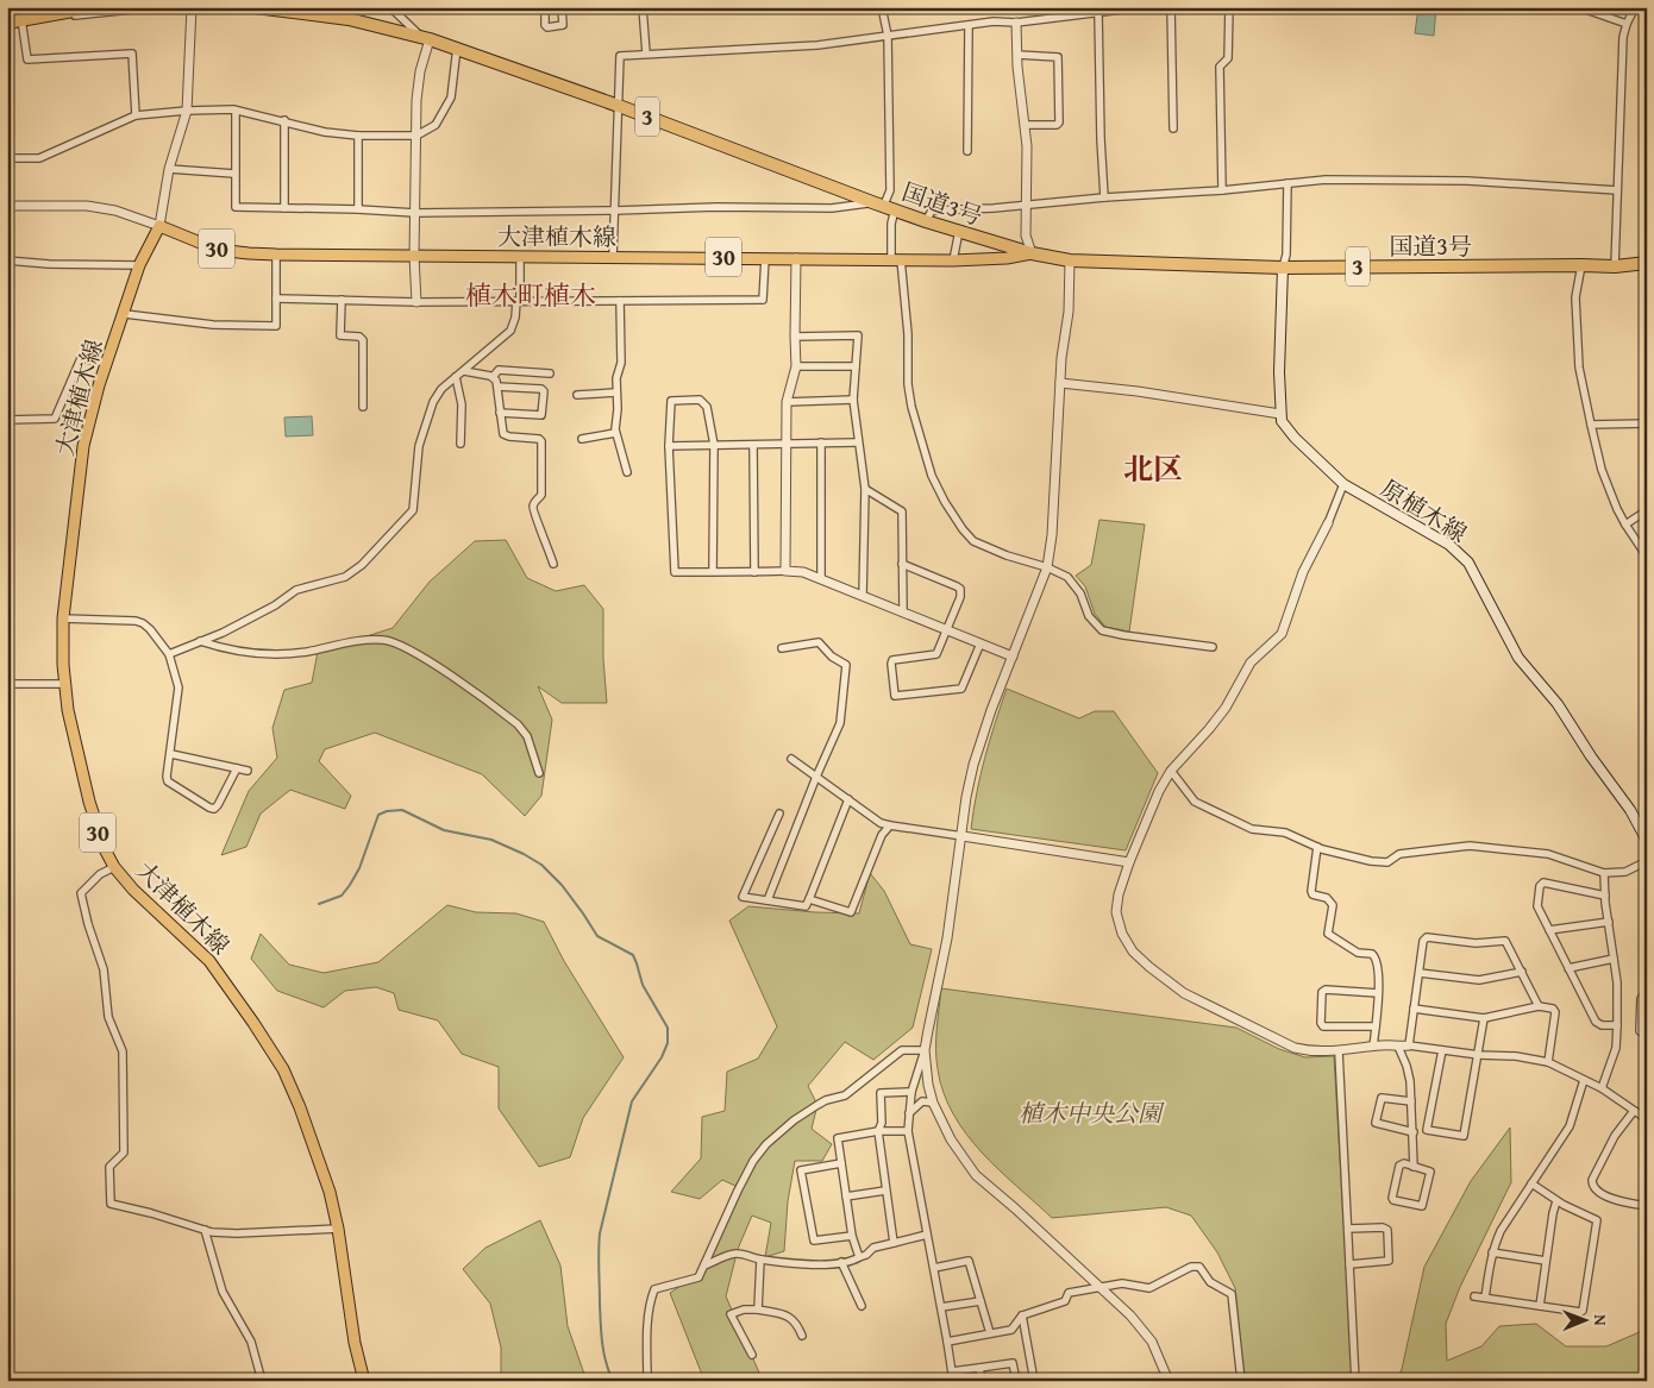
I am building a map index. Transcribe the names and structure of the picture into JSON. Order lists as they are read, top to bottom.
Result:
{
  "streets": {
    "highway": ["3", "国道3号"],
    "main road": ["大津植木線", "30", "原植木線"]
  },
  "crossings": [
    ["国道3号", "大津植木線"],
    ["国道3号", "原植木線"]
  ],
  "districts": ["植木町植木", "北区"],
  "parks": ["植木中央公園"],
  "north": "right"
}
